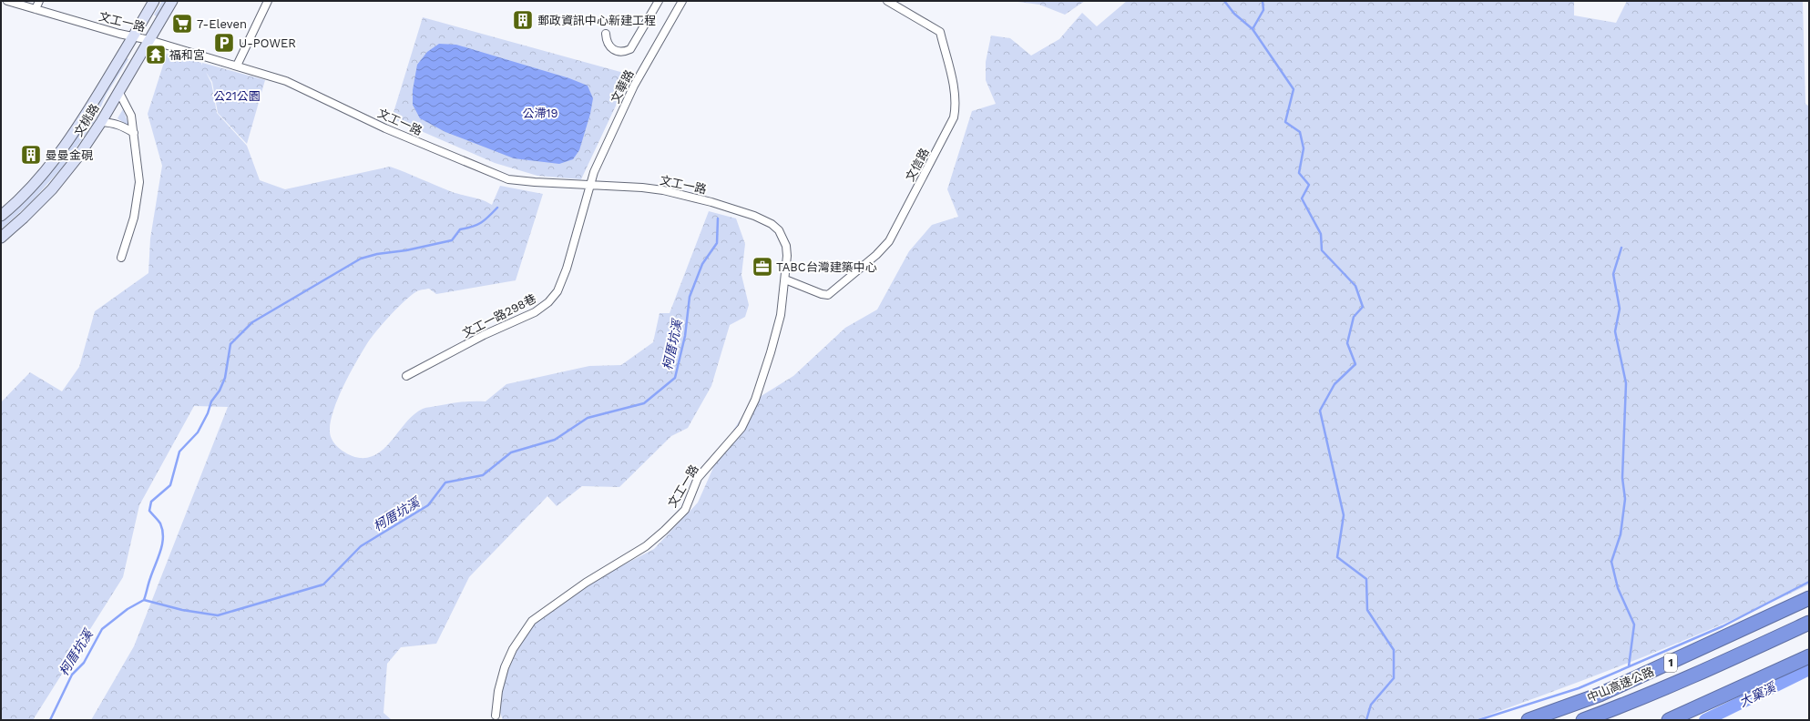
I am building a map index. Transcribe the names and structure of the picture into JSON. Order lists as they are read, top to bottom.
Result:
{
  "streets": {
    "highway": ["1", "中山高速公路"],
    "street": [
      "文工一路",
      "文華路",
      "文桃路",
      "文信路",
      "文工一路298巷"
    ]
  },
  "crossings": [
    ["文工一路", "文華路"],
    ["文工一路", "文桃路"],
    ["文工一路", "文信路"],
    ["文工一路", "文工一路298巷"],
    ["文華路", "文工一路298巷"]
  ],
  "water": ["柯厝坑溪", "大窠溪"],
  "parks": ["公21公園", "公滯19"],
  "places": {
    "building": ["郵政資訊中心新建工程", "曼曼金硯"],
    "supermarket": ["7-Eleven"],
    "parking": ["U-POWER"],
    "temple": ["福和宮"],
    "office": ["TABC台灣建築中心"]
  }
}
